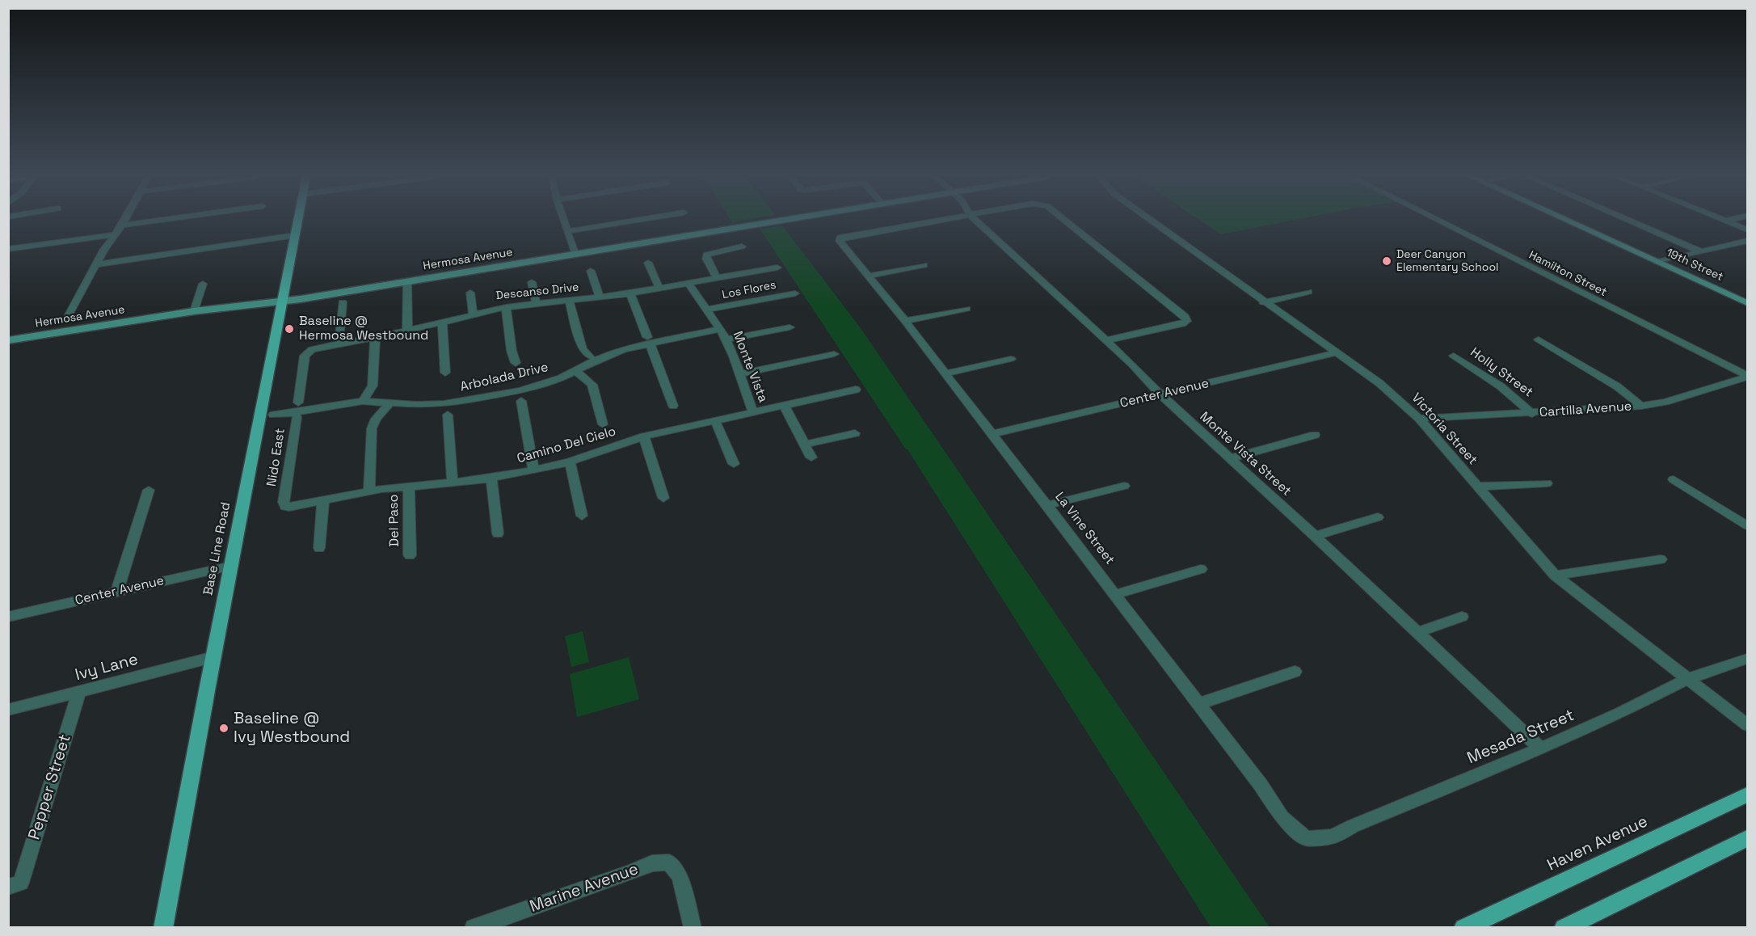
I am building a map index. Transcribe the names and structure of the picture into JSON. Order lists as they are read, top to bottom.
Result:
{
  "streets": {
    "main road": ["Base Line Road", "Haven Avenue"],
    "street": [
      "Hermosa Avenue",
      "19th Street",
      "Hamilton Street",
      "Los Flores",
      "Descanso Drive",
      "Monte Vista",
      "Holly Street",
      "Arbolada Drive",
      "Center Avenue",
      "Cartilla Avenue",
      "Victoria Street",
      "Camino Del Cielo",
      "Monte Vista Street",
      "Nido East",
      "Del Paso",
      "La Vine Street",
      "Ivy Lane",
      "Mesada Street",
      "Pepper Street",
      "Marine Avenue"
    ]
  },
  "crossings": [
    ["Hermosa Avenue", "Base Line Road"],
    ["Hamilton Street", "Cartilla Avenue"],
    ["Los Flores", "Monte Vista"],
    ["Descanso Drive", "Monte Vista"],
    ["Monte Vista", "Arbolada Drive"],
    ["Monte Vista", "Camino Del Cielo"],
    ["Holly Street", "Cartilla Avenue"],
    ["Center Avenue", "Victoria Street"],
    ["Center Avenue", "Monte Vista Street"],
    ["Center Avenue", "La Vine Street"],
    ["Center Avenue", "Base Line Road"],
    ["Cartilla Avenue", "Victoria Street"],
    ["Victoria Street", "Mesada Street"],
    ["Camino Del Cielo", "Nido East"],
    ["Camino Del Cielo", "Del Paso"],
    ["Monte Vista Street", "Mesada Street"],
    ["La Vine Street", "Mesada Street"],
    ["Base Line Road", "Ivy Lane"],
    ["Ivy Lane", "Pepper Street"]
  ],
  "places": ["Deer Canyon Elementary School", "Baseline @ Hermosa Westbound", "Baseline @ Ivy Westbound"]
}
